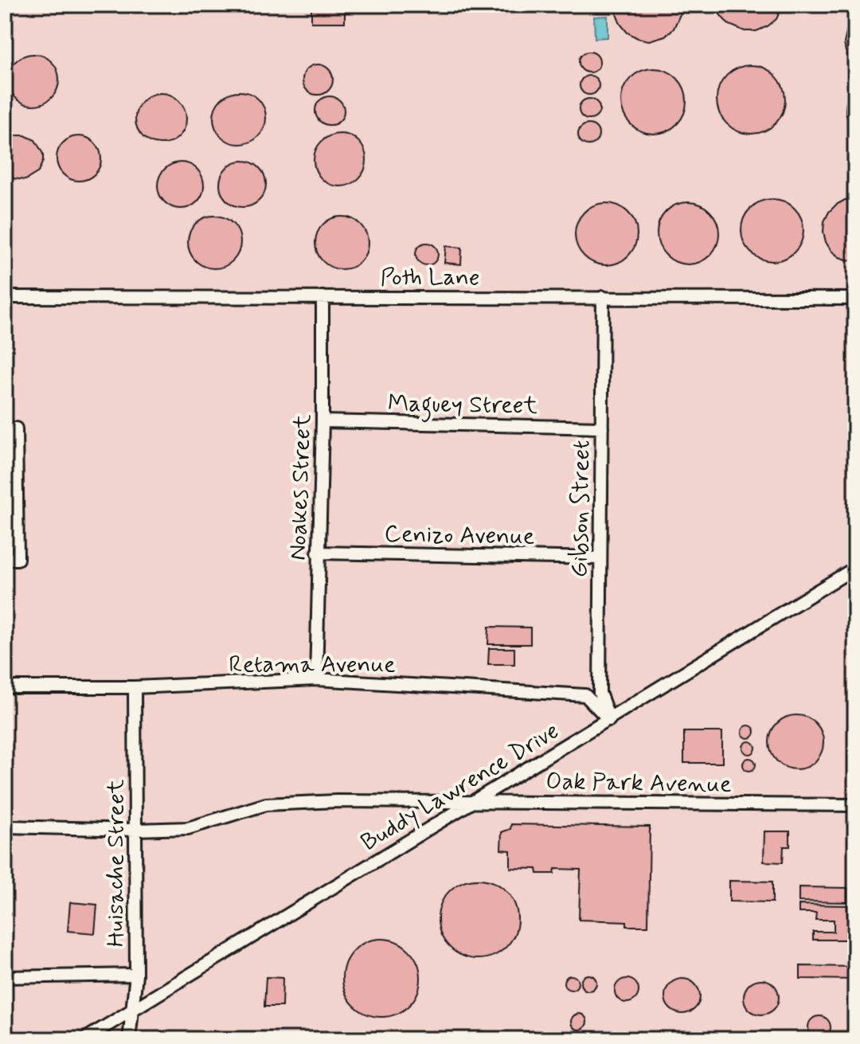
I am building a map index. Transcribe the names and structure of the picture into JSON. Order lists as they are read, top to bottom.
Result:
{
  "streets": {
    "street": [
      "Poth Lane",
      "Maguey Street",
      "Noakes Street",
      "Gibson Street",
      "Cenizo Avenue",
      "Retama Avenue",
      "Oak Park Avenue",
      "Buddy Lawrence Drive",
      "Huisache Street"
    ]
  },
  "crossings": [
    ["Poth Lane", "Noakes Street"],
    ["Poth Lane", "Gibson Street"],
    ["Maguey Street", "Noakes Street"],
    ["Maguey Street", "Gibson Street"],
    ["Noakes Street", "Cenizo Avenue"],
    ["Noakes Street", "Retama Avenue"],
    ["Gibson Street", "Cenizo Avenue"],
    ["Gibson Street", "Retama Avenue"],
    ["Gibson Street", "Buddy Lawrence Drive"],
    ["Retama Avenue", "Buddy Lawrence Drive"],
    ["Retama Avenue", "Huisache Street"],
    ["Oak Park Avenue", "Buddy Lawrence Drive"],
    ["Oak Park Avenue", "Huisache Street"],
    ["Buddy Lawrence Drive", "Huisache Street"]
  ]
}
